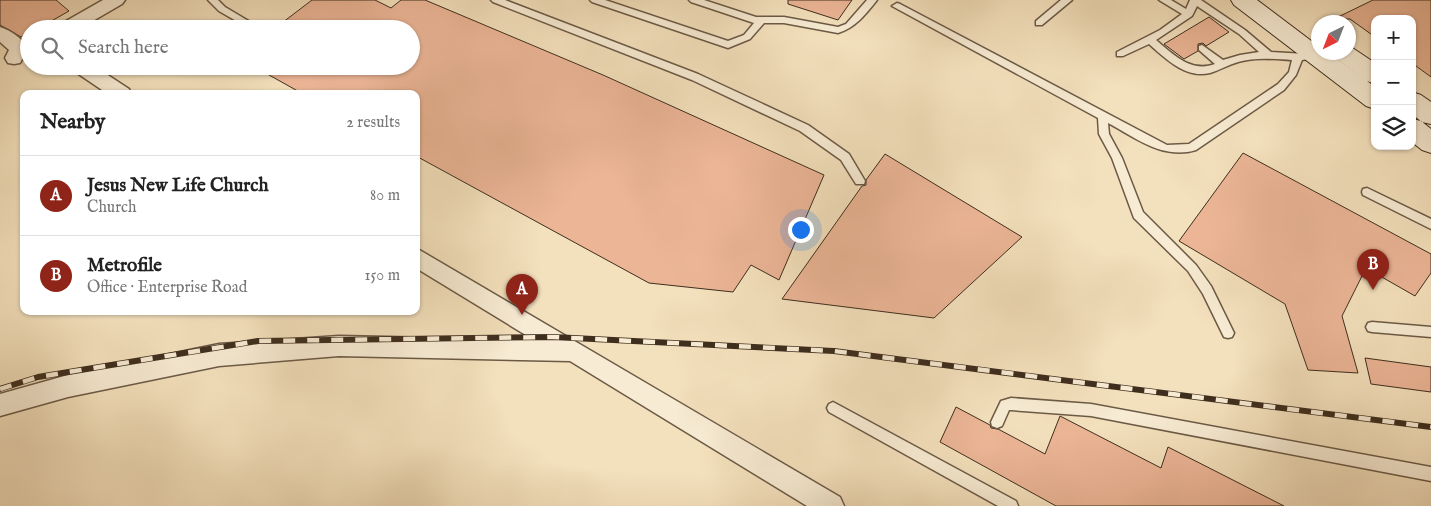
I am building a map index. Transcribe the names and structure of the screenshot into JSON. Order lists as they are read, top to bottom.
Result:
{
  "north": "bottom left",
  "page": {
    "map_buttons": ["+", "−"],
    "search": "Search here",
    "heading": ["Nearby", "2 results"],
    "list": [
      {
        "mark": "A",
        "name": "Jesus New Life Church",
        "note": "Church",
        "value": "80 m"
      },
      {
        "mark": "B",
        "name": "Metrofile",
        "note": "Office · Enterprise Road",
        "value": "150 m"
      }
    ],
    "pins": ["B", "A"]
  }
}
